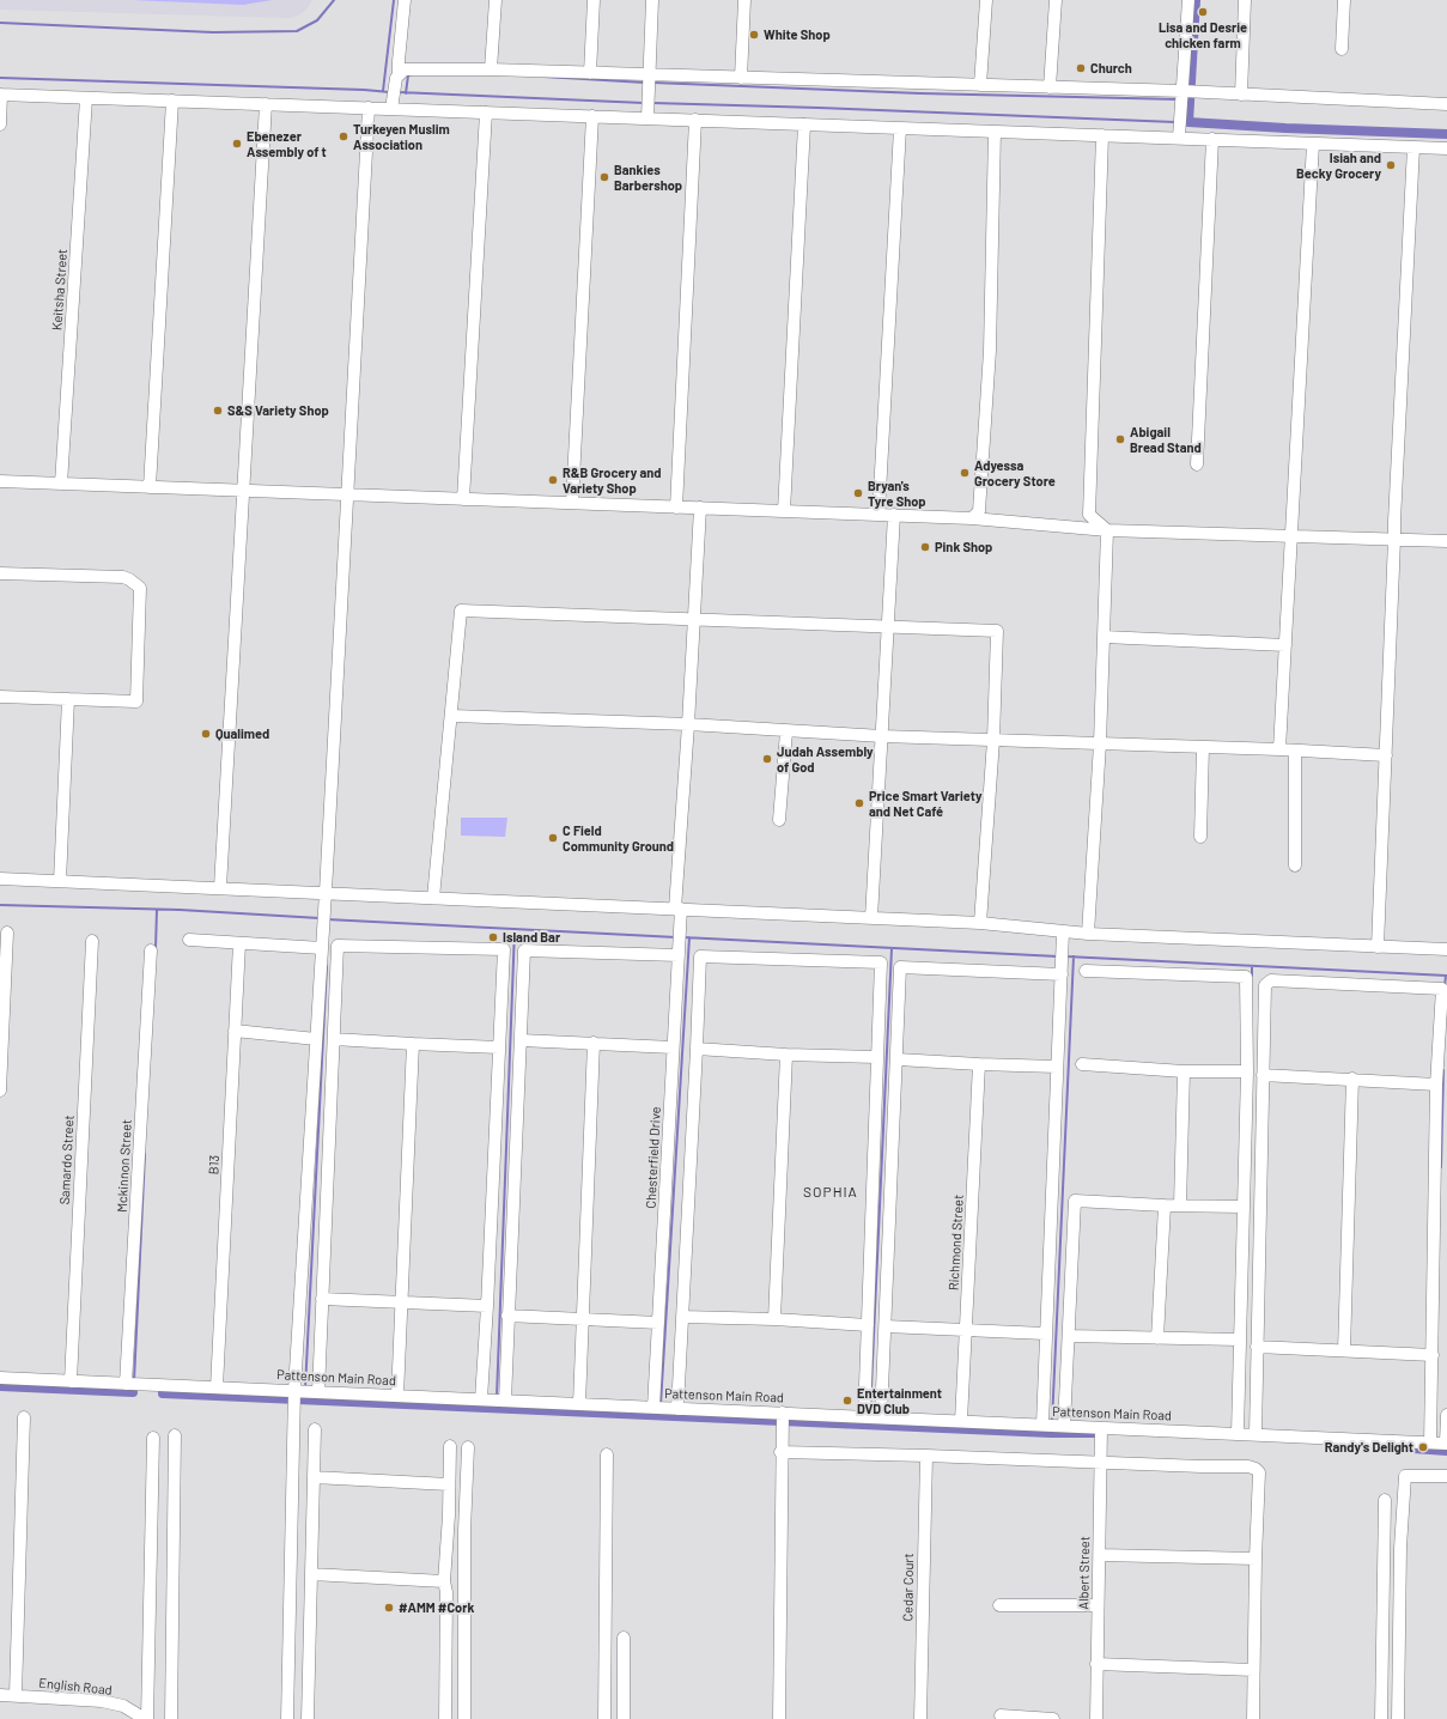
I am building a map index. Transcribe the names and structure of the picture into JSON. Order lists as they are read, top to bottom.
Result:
{
  "streets": {
    "street": [
      "Keitsha Street",
      "Chesterfield Drive",
      "Samardo Street",
      "B13",
      "Mckinnon Street",
      "Richmond Street",
      "Pattenson Main Road",
      "Albert Street",
      "Cedar Court",
      "English Road"
    ]
  },
  "crossings": [
    ["Chesterfield Drive", "Pattenson Main Road"],
    ["Samardo Street", "Pattenson Main Road"],
    ["B13", "Pattenson Main Road"],
    ["Mckinnon Street", "Pattenson Main Road"],
    ["Richmond Street", "Pattenson Main Road"],
    ["Pattenson Main Road", "Albert Street"]
  ],
  "districts": ["SOPHIA"],
  "places": [
    "Lisa and Desrie chicken farm",
    "White Shop",
    "Church",
    "Turkeyen Muslim Association",
    "Ebenezer Assembly of t",
    "Isiah and Becky Grocery",
    "Bankies Barbershop",
    "S&S Variety Shop",
    "Abigail Bread Stand",
    "Adyessa Grocery Store",
    "R&B Grocery and Variety Shop",
    "Bryan's Tyre Shop",
    "Pink Shop",
    "Qualimed",
    "Judah Assembly of God",
    "Price Smart Variety and Net Café",
    "C Field Community Ground",
    "Island Bar",
    "Entertainment DVD Club",
    "Randy's Delight",
    "#AMM #Cork"
  ]
}
